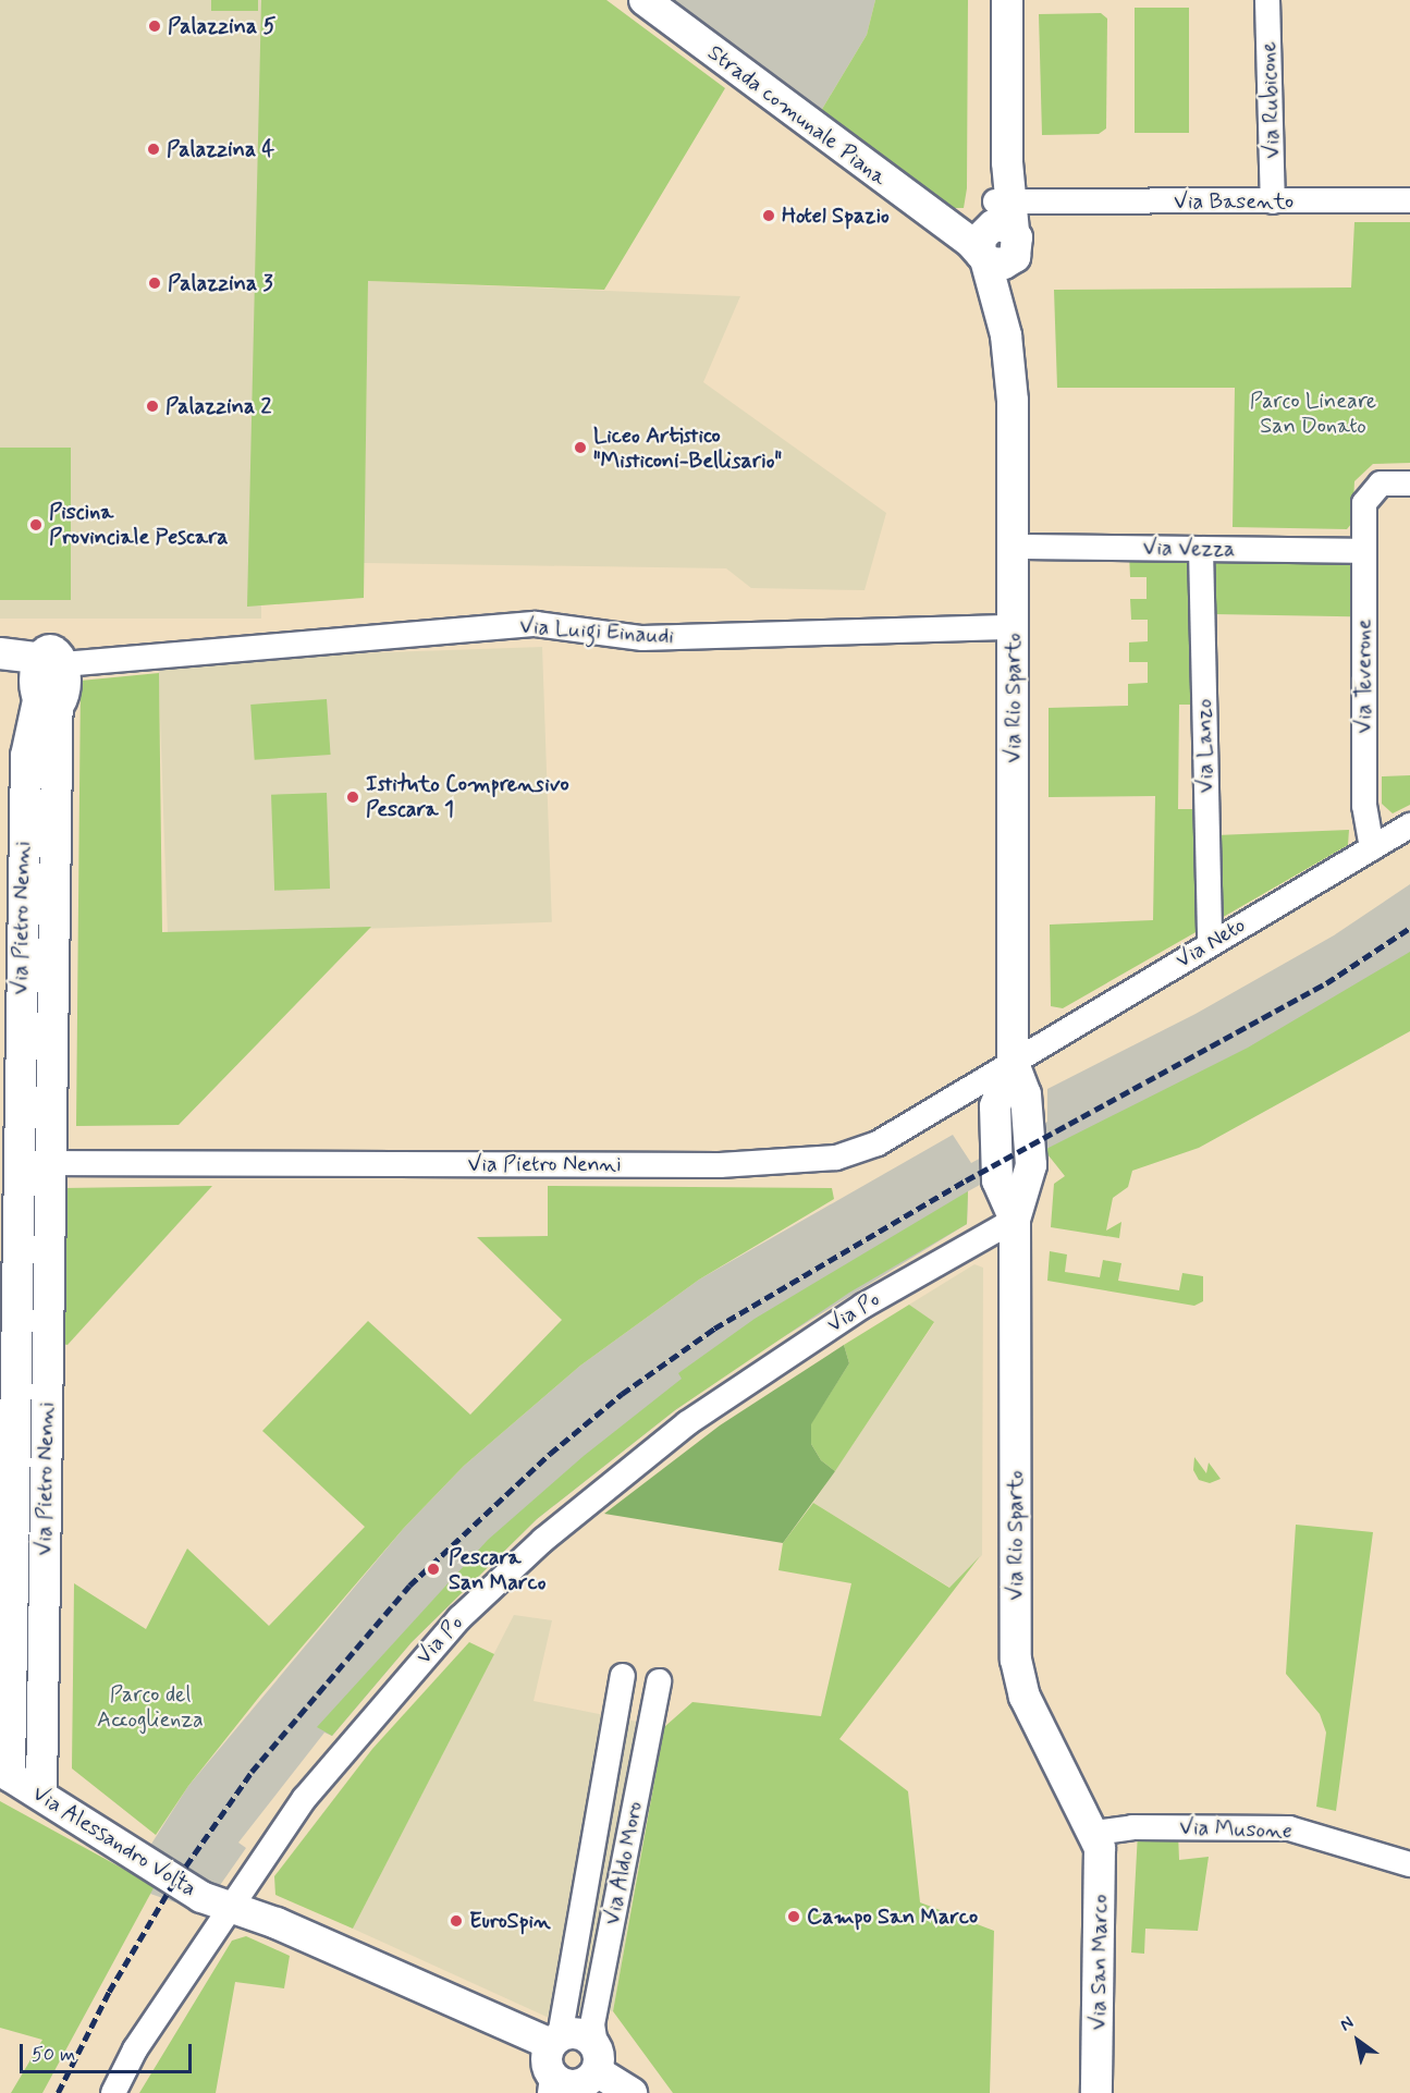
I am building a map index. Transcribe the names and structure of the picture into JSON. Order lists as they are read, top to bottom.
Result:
{
  "streets": {
    "street": [
      "Via Rubicone",
      "Strada comunale Piana",
      "Via Basento",
      "Via Vezza",
      "Via Luigi Einaudi",
      "Via Teverone",
      "Via Rio Sparto",
      "Via Lanzo",
      "Via Pietro Nenni",
      "Via Neto",
      "Via Po",
      "Via Musone",
      "Via Alessandro Volta",
      "Via Aldo Moro",
      "Via San Marco"
    ]
  },
  "crossings": [
    ["Via Rubicone", "Via Basento"],
    ["Strada comunale Piana", "Via Basento"],
    ["Strada comunale Piana", "Via Rio Sparto"],
    ["Via Basento", "Via Rio Sparto"],
    ["Via Vezza", "Via Teverone"],
    ["Via Vezza", "Via Rio Sparto"],
    ["Via Vezza", "Via Lanzo"],
    ["Via Luigi Einaudi", "Via Rio Sparto"],
    ["Via Luigi Einaudi", "Via Pietro Nenni"],
    ["Via Teverone", "Via Neto"],
    ["Via Rio Sparto", "Via Pietro Nenni"],
    ["Via Rio Sparto", "Via Neto"],
    ["Via Rio Sparto", "Via Po"],
    ["Via Rio Sparto", "Via Musone"],
    ["Via Rio Sparto", "Via San Marco"],
    ["Via Lanzo", "Via Neto"],
    ["Via Pietro Nenni", "Via Neto"],
    ["Via Pietro Nenni", "Via Alessandro Volta"],
    ["Via Po", "Via Alessandro Volta"],
    ["Via Musone", "Via San Marco"]
  ],
  "parks": ["Parco Lineare San Donato", "Parco del Accoglienza"],
  "places": [
    "Palazzina 5",
    "Palazzina 4",
    "Hotel Spazio",
    "Palazzina 3",
    "Palazzina 2",
    "Liceo Artistico \"Misticoni-Bellisario\"",
    "Piscina Provinciale Pescara",
    "Istituto Comprensivo Pescara 1",
    "Pescara San Marco",
    "Campo San Marco",
    "EuroSpin"
  ],
  "scale_bar": "50 m",
  "north": "top left"
}
